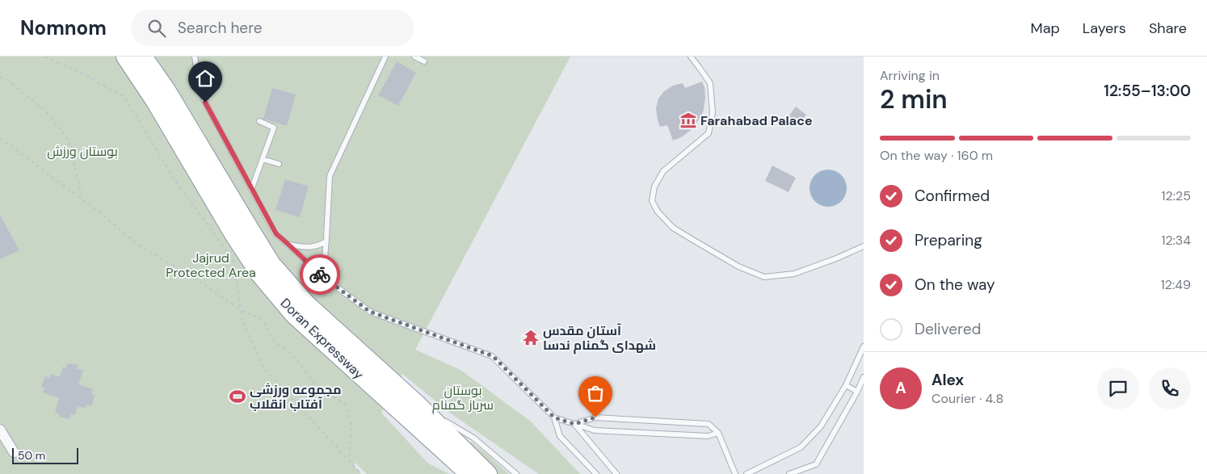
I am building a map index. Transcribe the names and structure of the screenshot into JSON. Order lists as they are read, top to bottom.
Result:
{
  "streets": {
    "highway": ["Doran Expressway"]
  },
  "parks": ["بوستان ورزش", "Jajrud Protected Area", "بوستان سرباز گمنام"],
  "places": {
    "museum": ["Farahabad Palace"],
    "temple": ["آستان مقدس شهدای گمنام ندسا"],
    "sports": ["مجموعه ورزشی آفتاب انقلاب"]
  },
  "scale_bar": "50 m",
  "page": {
    "header": "Nomnom",
    "search": "Search here",
    "nav": ["Map", "Layers", "Share"],
    "heading": ["2 min", "Arriving in", "12:55–13:00"],
    "panel": ["Alex", "Courier · 4.8"],
    "bar": "On the way · 160 m",
    "list": [
      ["Confirmed", "12:25"],
      ["Preparing", "12:34"],
      ["On the way", "12:49"],
      "Delivered"
    ],
    "round": "A",
    "scale": "50 m"
  }
}
